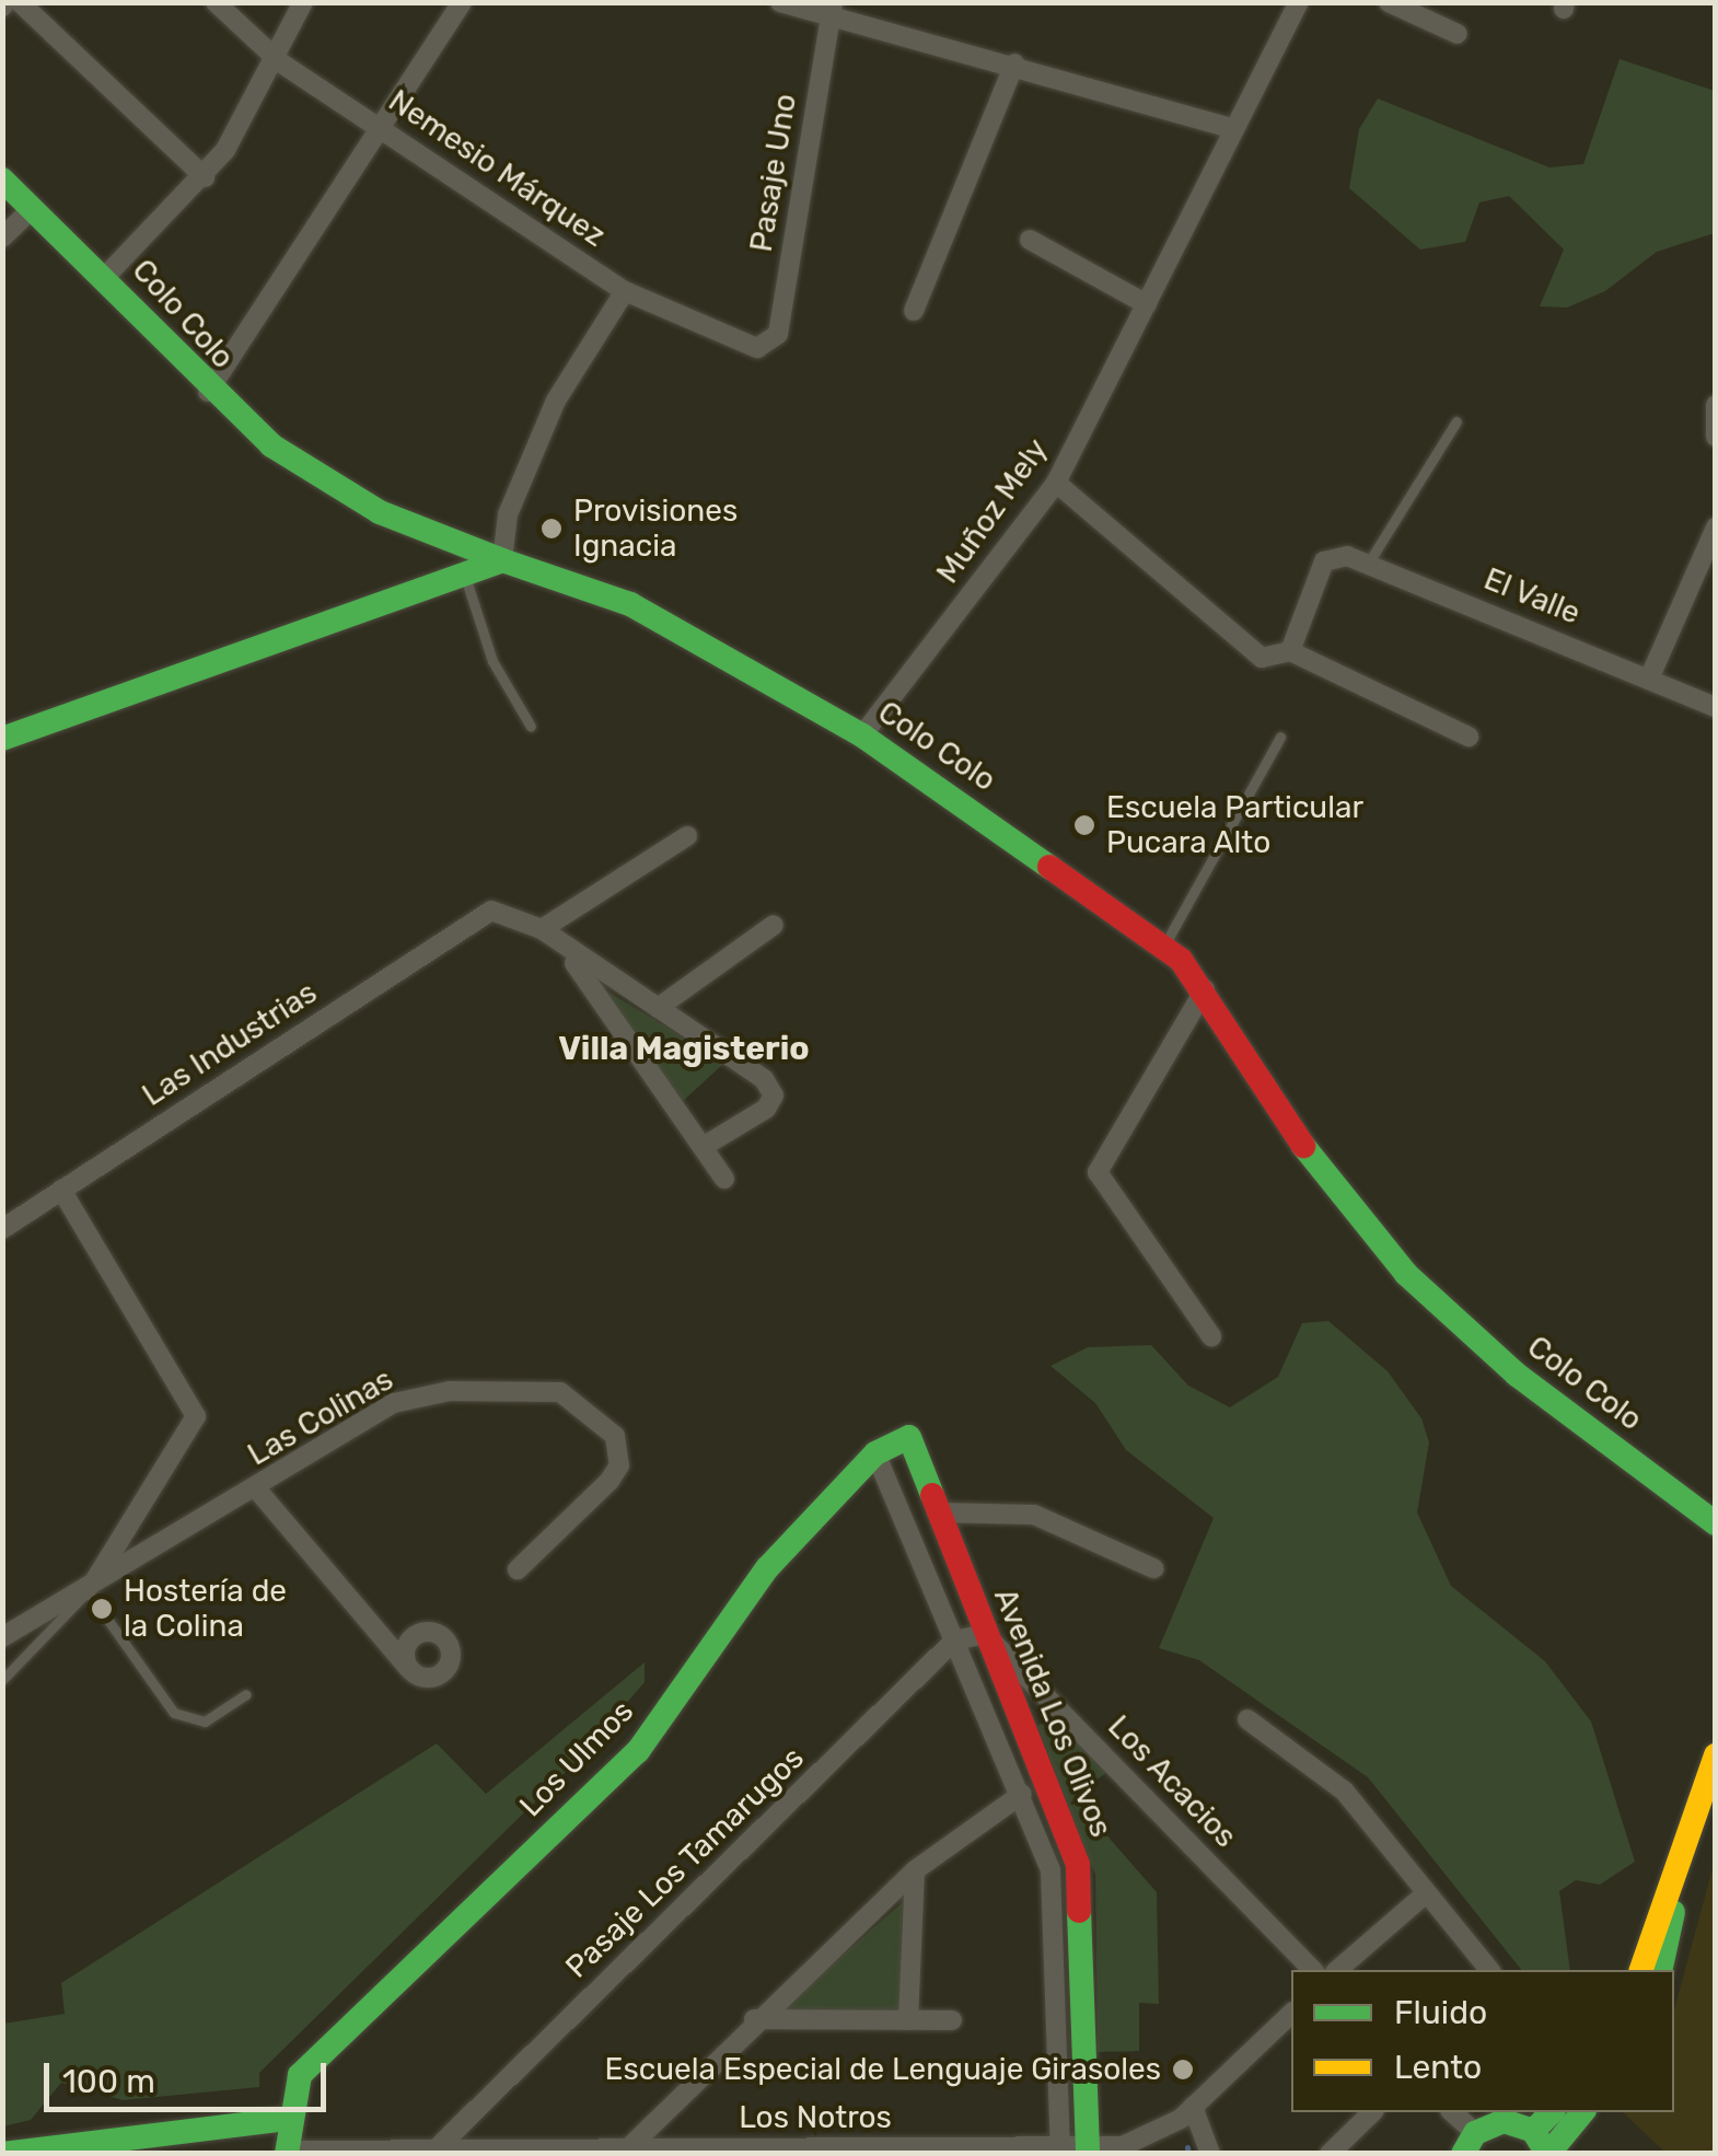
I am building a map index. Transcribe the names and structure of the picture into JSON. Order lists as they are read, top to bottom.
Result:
{
  "streets": {
    "main road": ["Colo Colo", "Avenida Los Olivos", "Los Ulmos"],
    "street": [
      "Nemesio Márquez",
      "Pasaje Uno",
      "Muñoz Mely",
      "El Valle",
      "Las Industrias",
      "Las Colinas",
      "Los Acacios",
      "Pasaje Los Tamarugos",
      "Los Notros"
    ]
  },
  "crossings": [
    ["Nemesio Márquez", "Pasaje Uno"],
    ["Colo Colo", "Muñoz Mely"],
    ["Las Industrias", "Las Colinas"],
    ["Avenida Los Olivos", "Los Ulmos"],
    ["Avenida Los Olivos", "Los Acacios"],
    ["Avenida Los Olivos", "Pasaje Los Tamarugos"],
    ["Avenida Los Olivos", "Los Notros"],
    ["Pasaje Los Tamarugos", "Los Notros"]
  ],
  "districts": ["Villa Magisterio"],
  "places": [
    "Provisiones Ignacia",
    "Escuela Particular Pucara Alto",
    "Hostería de la Colina",
    "Escuela Especial de Lenguaje Girasoles"
  ],
  "legend": ["Fluido", "Lento"],
  "scale_bar": "100 m"
}
